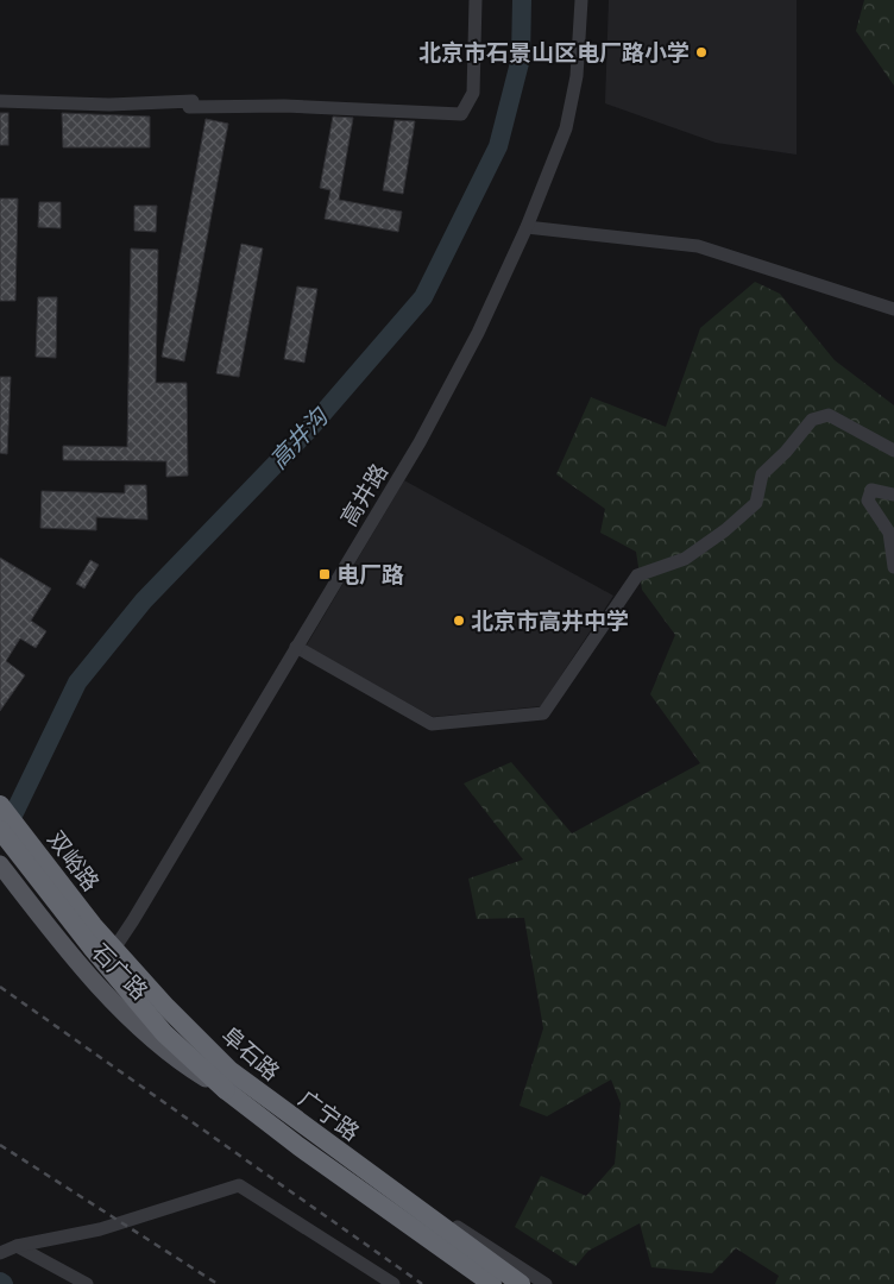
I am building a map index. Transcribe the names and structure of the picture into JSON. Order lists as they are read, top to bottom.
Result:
{
  "streets": {
    "highway": ["阜石路"],
    "main road": ["石广路"],
    "street": ["高井路", "双峪路", "广宁路"]
  },
  "crossings": [
    ["高井路", "双峪路"],
    ["高井路", "广宁路"],
    ["双峪路", "广宁路"],
    ["石广路", "阜石路"]
  ],
  "water": ["高井沟"],
  "places": {
    "other": ["北京市石景山区电厂路小学", "北京市高井中学"],
    "transit": ["电厂路"]
  }
}
